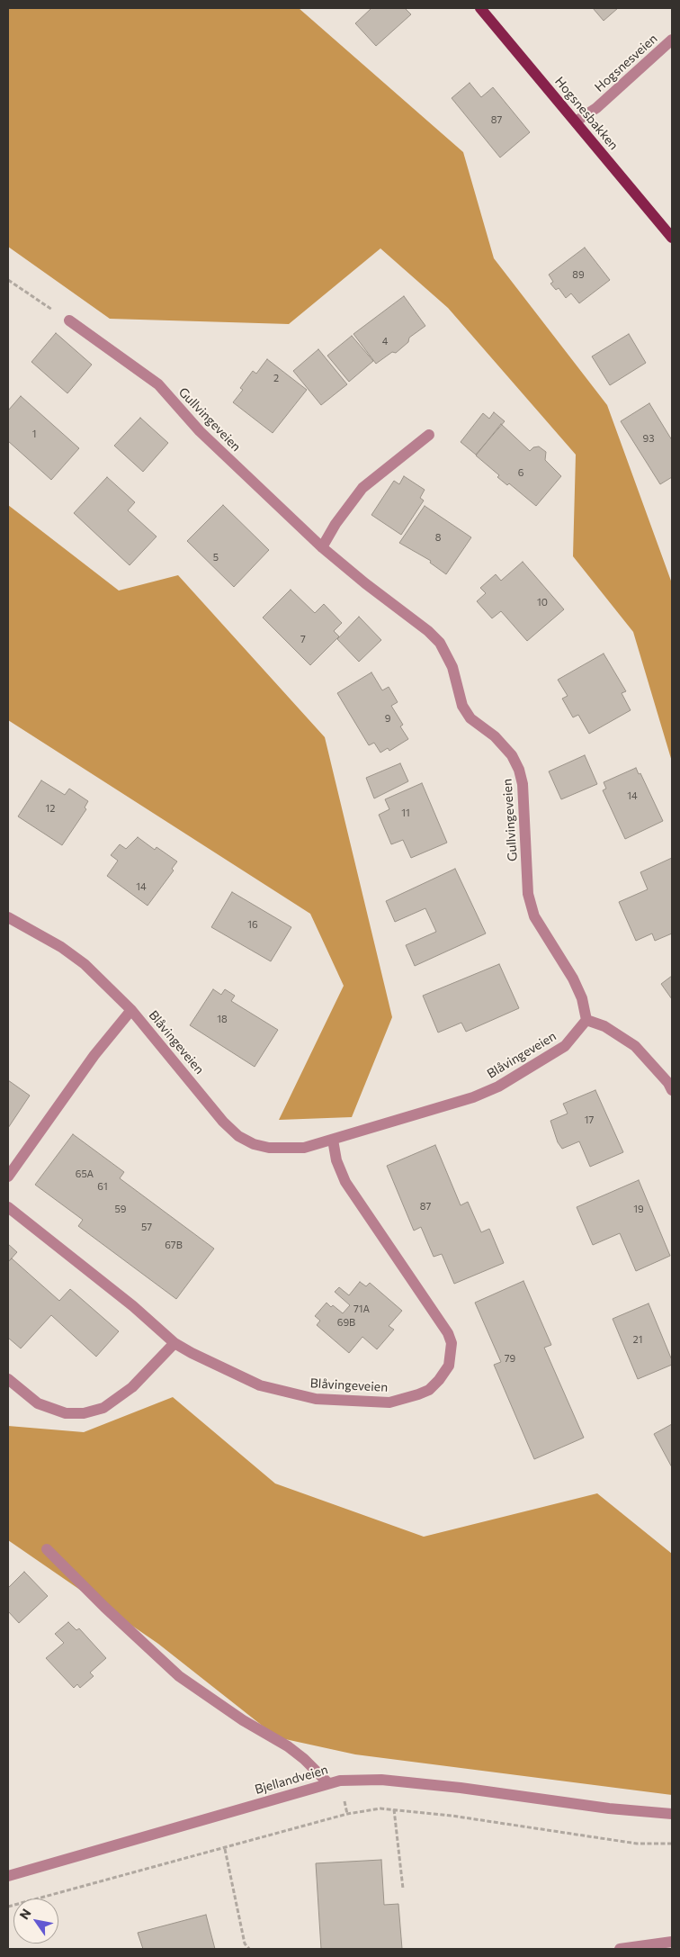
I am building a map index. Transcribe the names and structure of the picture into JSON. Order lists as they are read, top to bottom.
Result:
{
  "streets": {
    "main road": ["Hogsnesbakken"],
    "street": [
      "Hogsnesveien",
      "Gullvingeveien",
      "Blåvingeveien",
      "Bjellandveien"
    ]
  },
  "crossings": [
    ["Hogsnesveien", "Hogsnesbakken"],
    ["Gullvingeveien", "Blåvingeveien"]
  ],
  "house_numbers": [
    "87",
    "89",
    "4",
    "2",
    "1",
    "93",
    "6",
    "8",
    "5",
    "10",
    "7",
    "9",
    "14",
    "12",
    "11",
    "14",
    "16",
    "18",
    "17",
    "65A",
    "61",
    "87",
    "59",
    "19",
    "57",
    "67B",
    "71A",
    "69B",
    "21",
    "79"
  ],
  "north": "top left"
}
